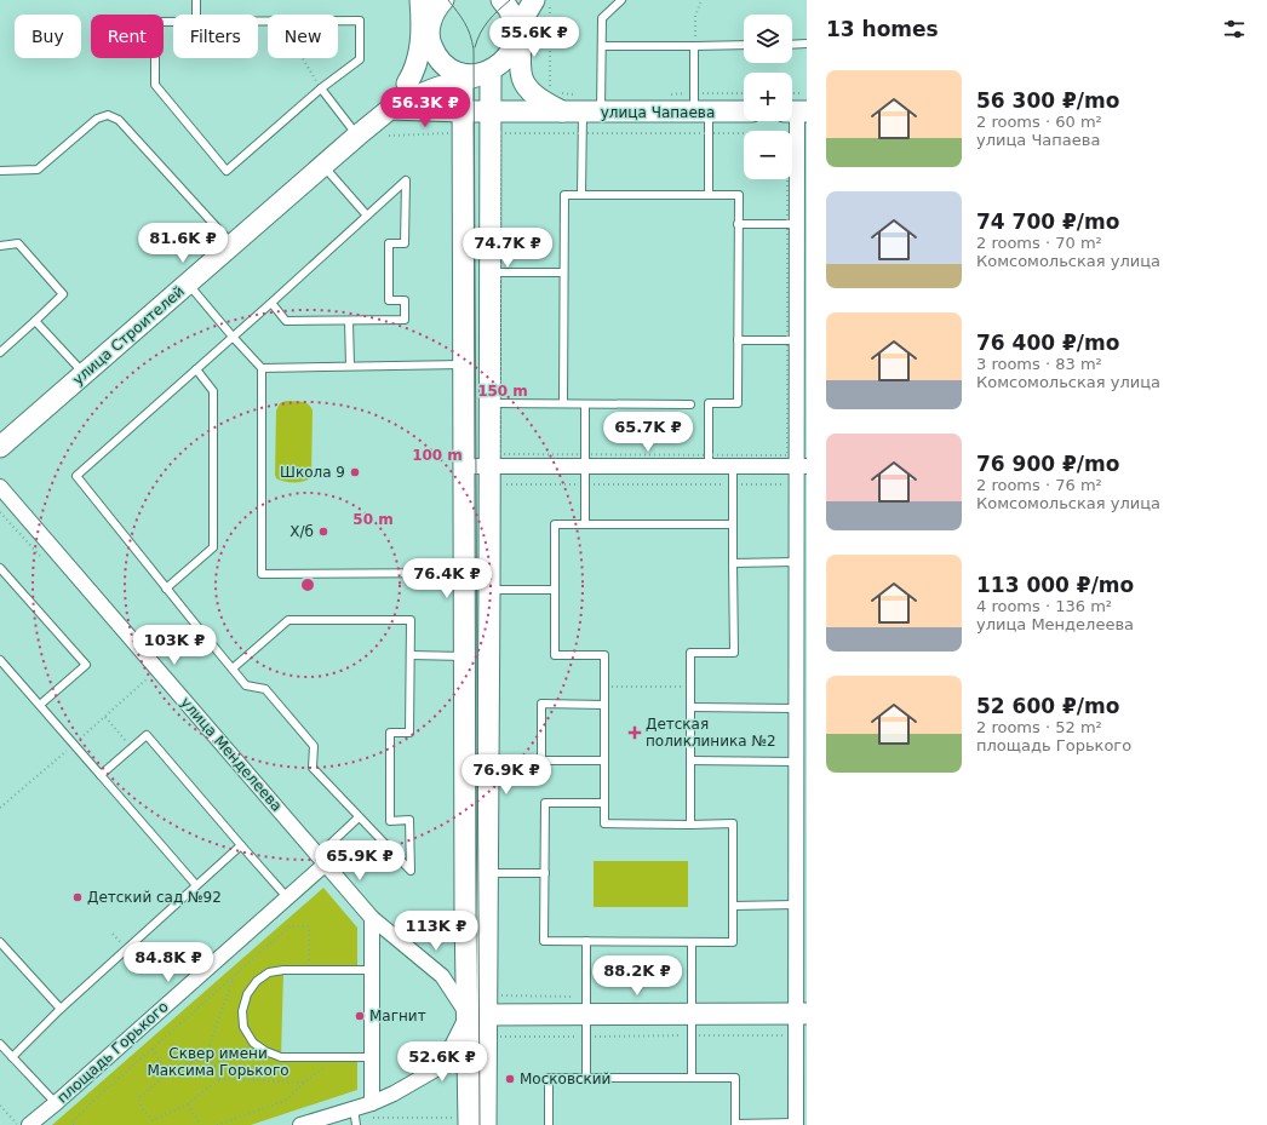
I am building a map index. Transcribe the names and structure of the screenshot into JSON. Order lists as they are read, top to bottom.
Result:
{
  "streets": {
    "main road": ["улица Чапаева", "улица Строителей"],
    "street": ["улица Менделеева", "площадь Горького"]
  },
  "crossings": [
    ["улица Чапаева", "улица Строителей"],
    ["улица Менделеева", "площадь Горького"]
  ],
  "parks": ["Сквер имени Максима Горького"],
  "places": {
    "other": [
      "Школа 9",
      "Х/б",
      "Детский сад №92",
      "Магнит",
      "Московский"
    ],
    "health": ["Детская поликлиника №2"]
  },
  "page": {
    "heading": "13 homes",
    "map_buttons": ["+", "−"],
    "chip": [
      "Buy",
      "Rent",
      "Filters",
      "New"
    ],
    "price": [
      "55.6K ₽",
      "56.3K ₽",
      "81.6K ₽",
      "74.7K ₽",
      "65.7K ₽",
      "76.4K ₽",
      "103K ₽",
      "76.9K ₽",
      "65.9K ₽",
      "113K ₽",
      "84.8K ₽",
      "88.2K ₽",
      "52.6K ₽"
    ],
    "list": [
      {
        "name": "56 300 ₽/mo",
        "note": "2 rooms · 60 m² · улица Чапаева"
      },
      {
        "name": "74 700 ₽/mo",
        "note": "2 rooms · 70 m² · Комсомольская улица"
      },
      {
        "name": "76 400 ₽/mo",
        "note": "3 rooms · 83 m² · Комсомольская улица"
      },
      {
        "name": "76 900 ₽/mo",
        "note": "2 rooms · 76 m² · Комсомольская улица"
      },
      {
        "name": "113 000 ₽/mo",
        "note": "4 rooms · 136 m² · улица Менделеева"
      },
      {
        "name": "52 600 ₽/mo",
        "note": "2 rooms · 52 m² · площадь Горького"
      }
    ]
  },
  "rings": ["150 m", "100 m", "50 m"]
}
